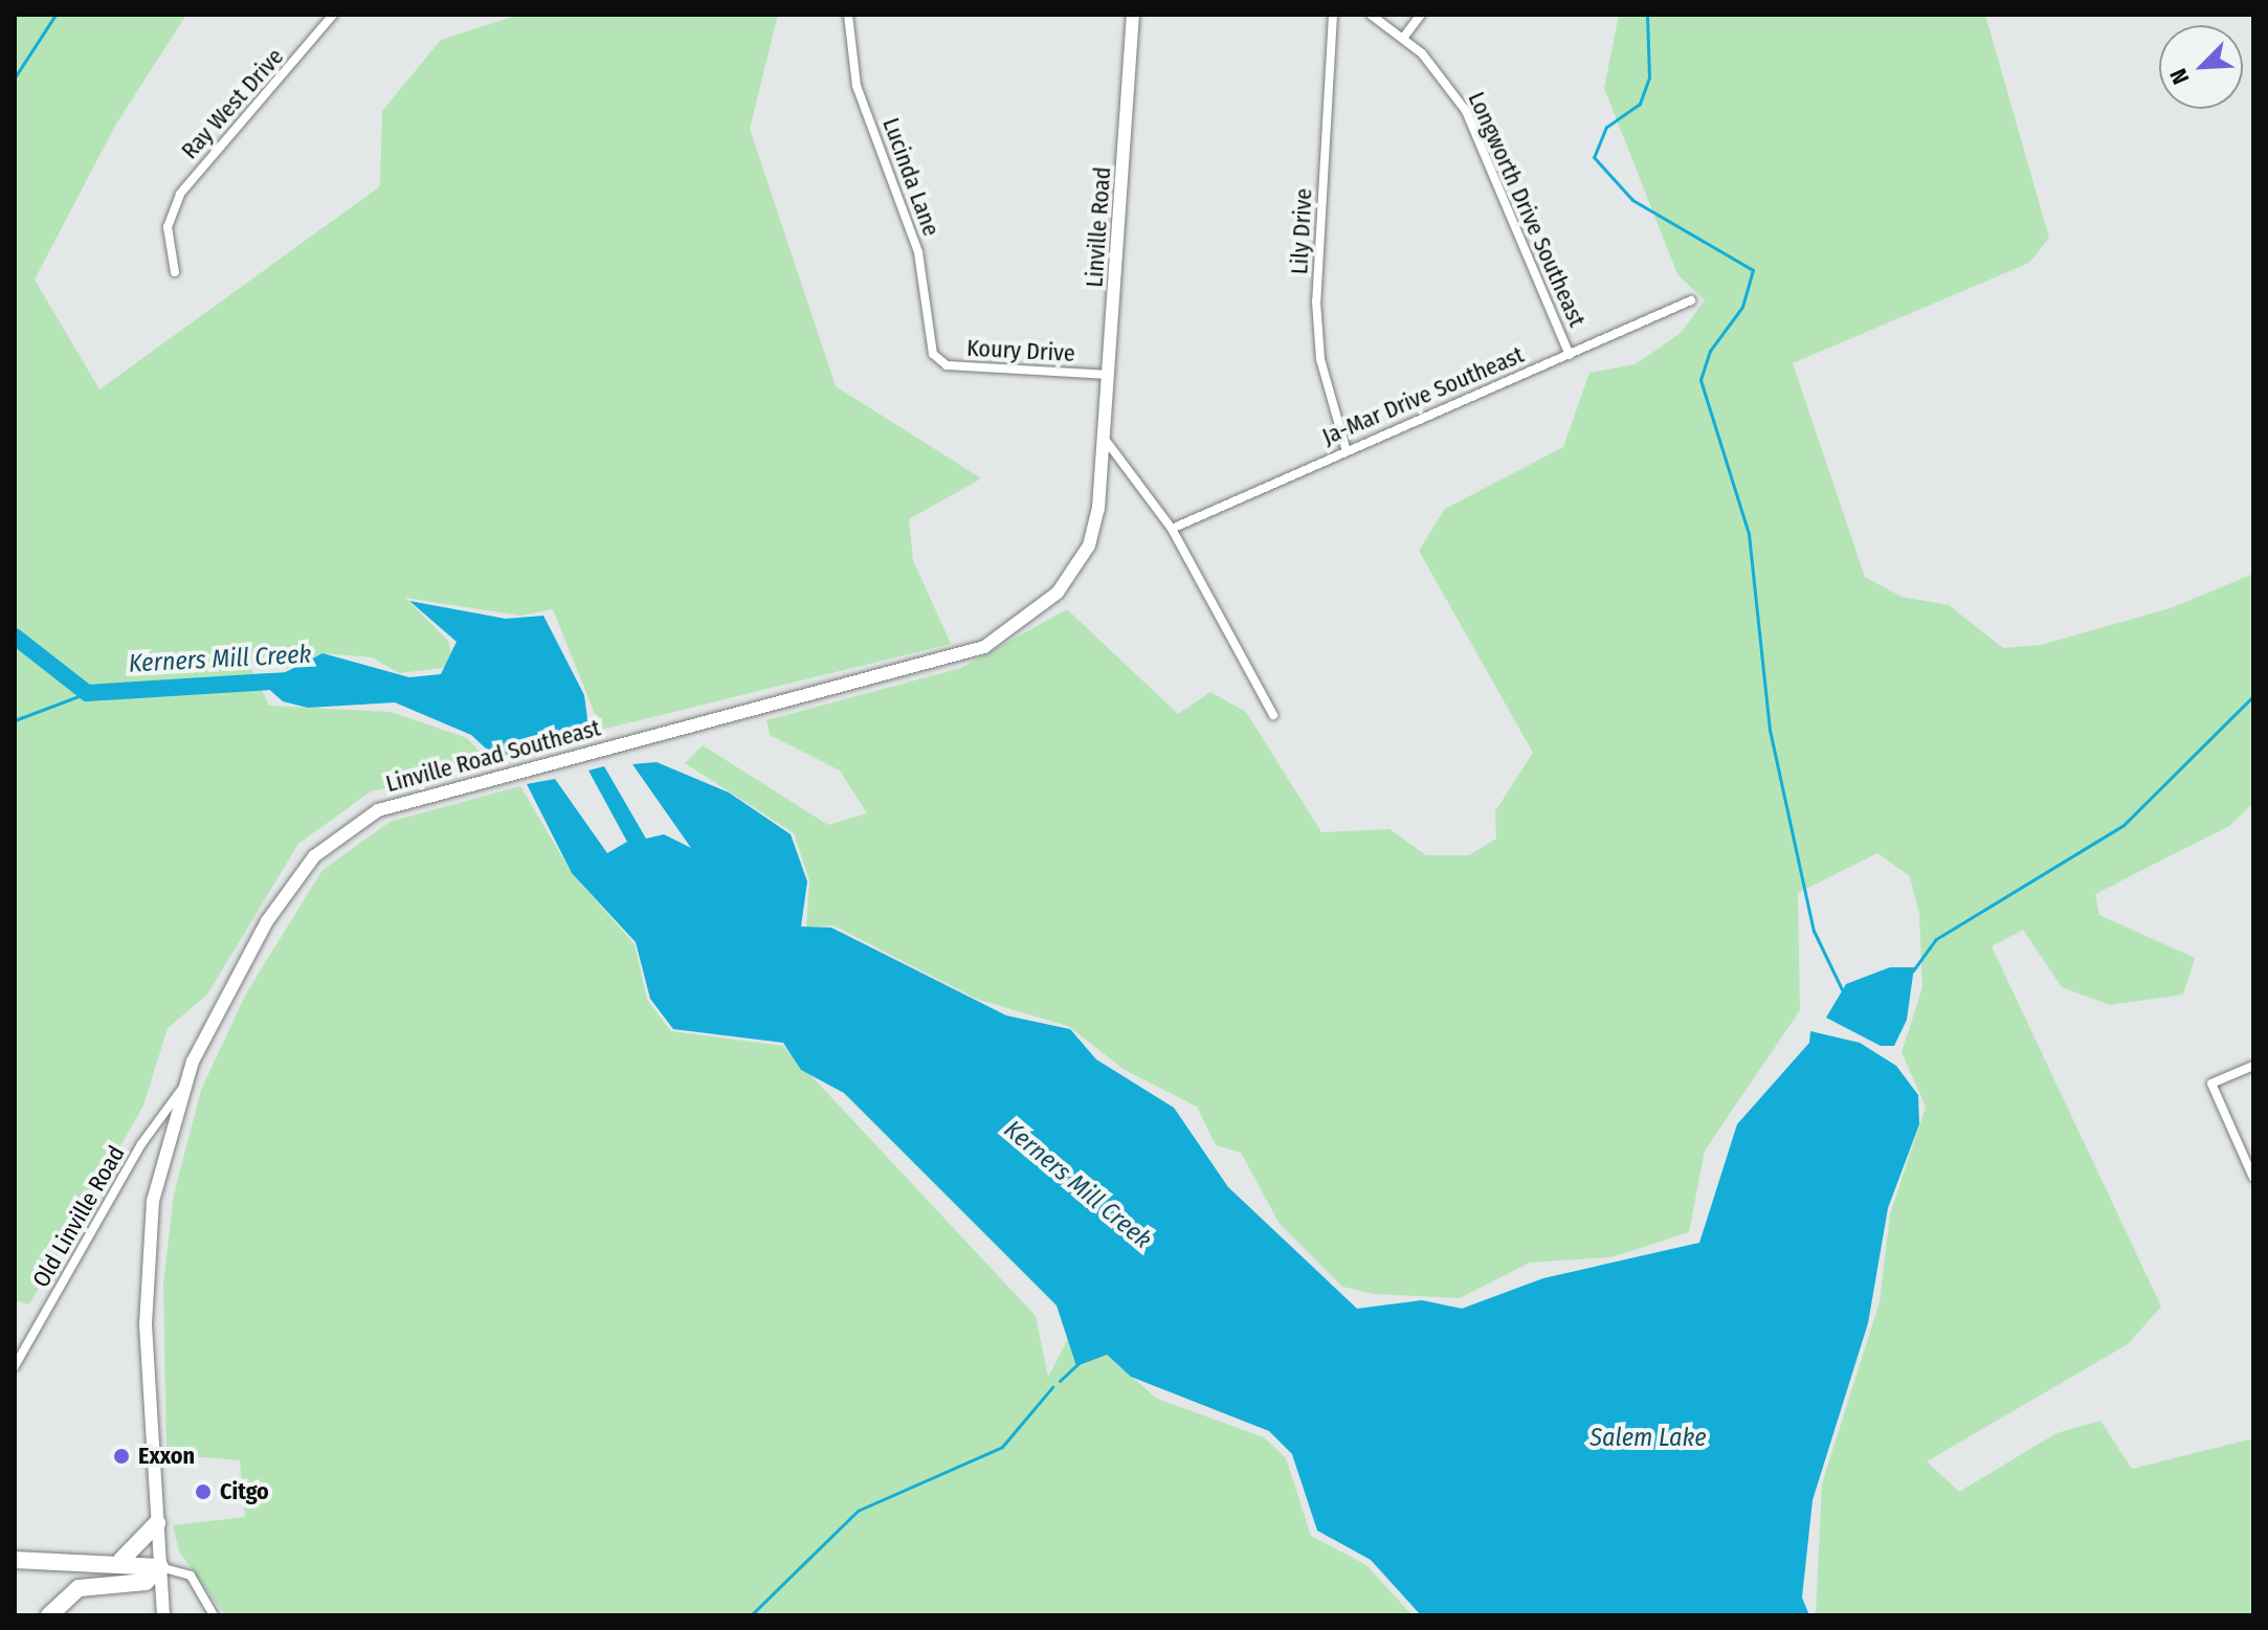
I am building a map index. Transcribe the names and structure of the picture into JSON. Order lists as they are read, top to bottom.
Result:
{
  "streets": {
    "main road": ["Linville Road", "Linville Road Southeast"],
    "street": [
      "Ray West Drive",
      "Lucinda Lane",
      "Longworth Drive Southeast",
      "Lily Drive",
      "Koury Drive",
      "Ja-Mar Drive Southeast",
      "Old Linville Road"
    ]
  },
  "crossings": [
    ["Lucinda Lane", "Koury Drive"],
    ["Longworth Drive Southeast", "Ja-Mar Drive Southeast"],
    ["Linville Road", "Koury Drive"],
    ["Linville Road", "Linville Road Southeast"],
    ["Lily Drive", "Ja-Mar Drive Southeast"],
    ["Linville Road Southeast", "Old Linville Road"]
  ],
  "water": ["Kerners Mill Creek", "Salem Lake"],
  "places": ["Exxon", "Citgo"],
  "north": "bottom left"
}
